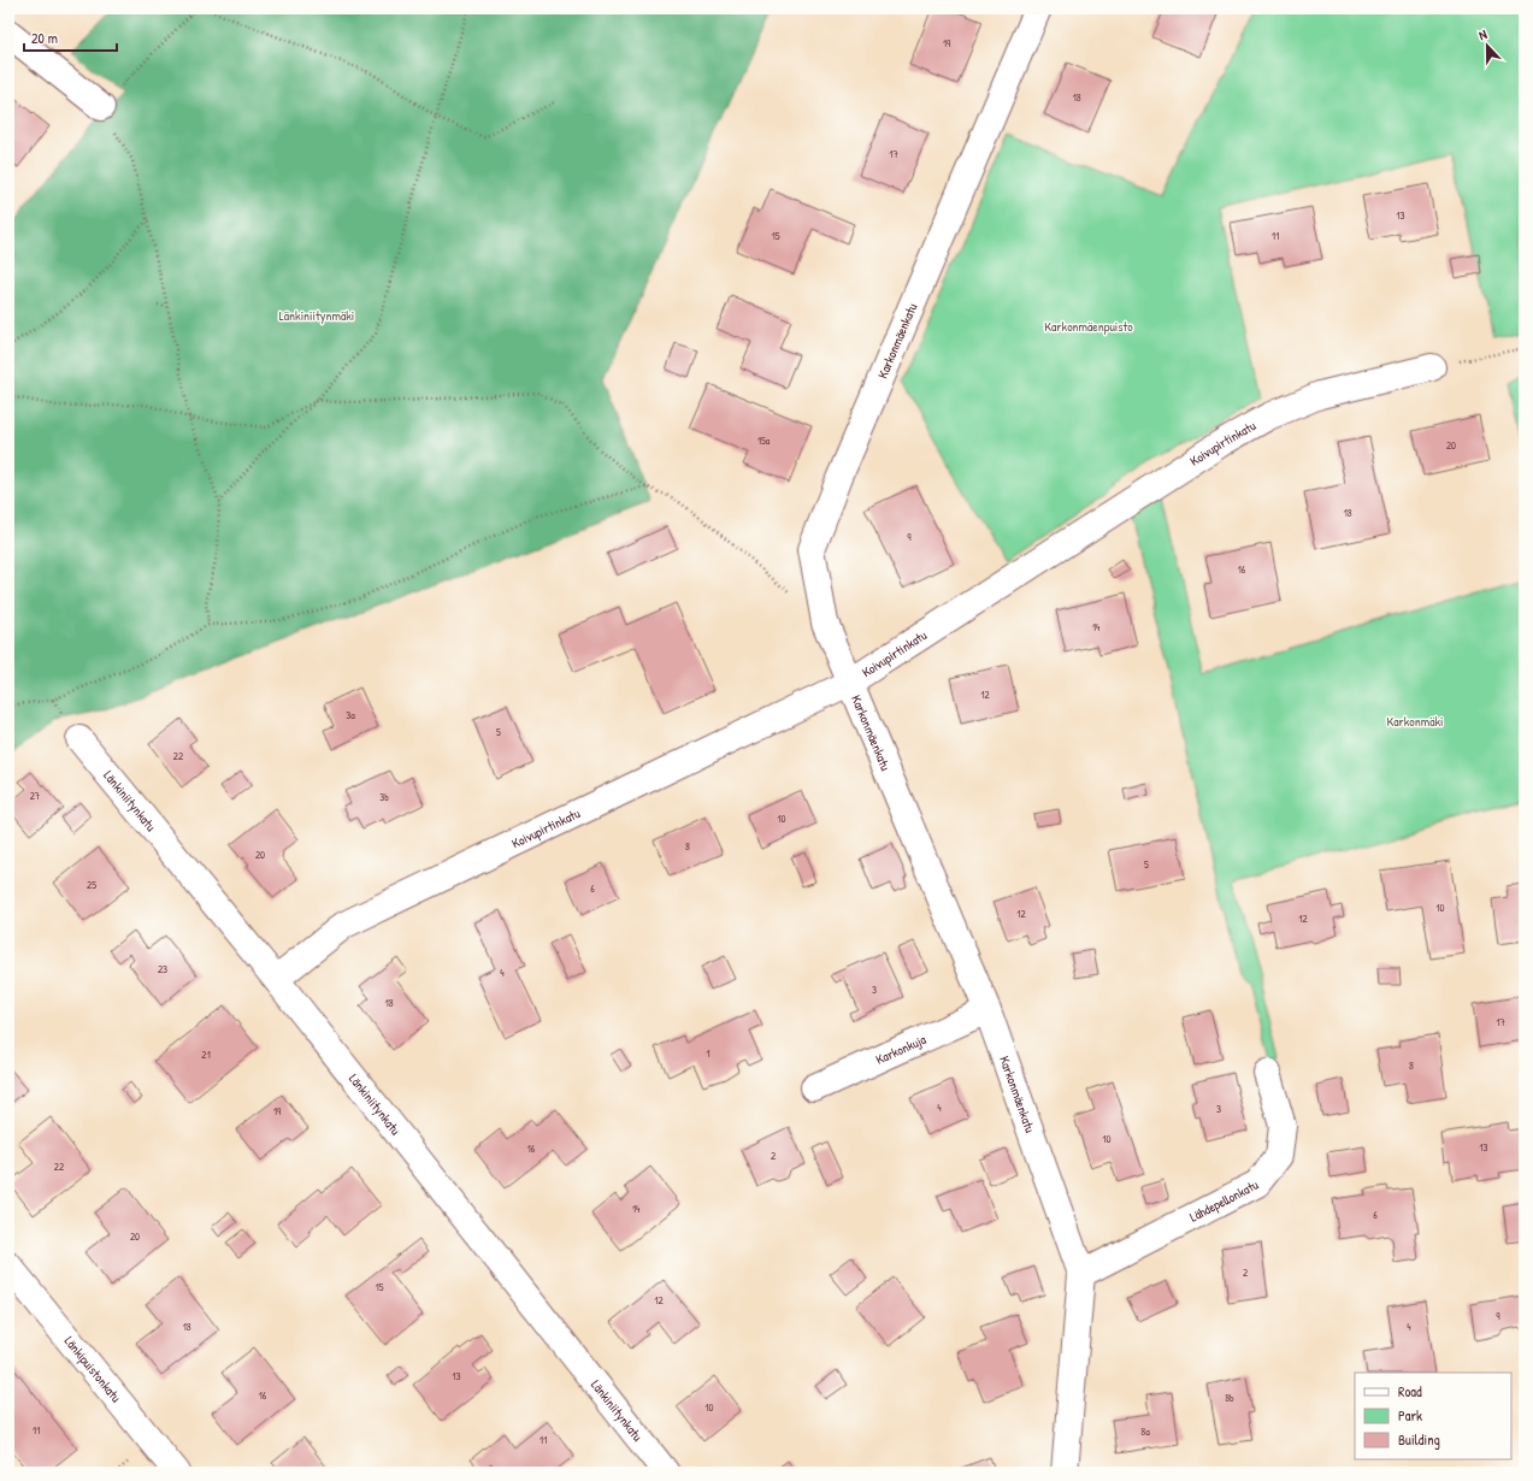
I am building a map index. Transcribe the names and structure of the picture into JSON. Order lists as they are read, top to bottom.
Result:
{
  "streets": {
    "street": [
      "Karkonmäenkatu",
      "Koivupirtinkatu",
      "Länkiniitynkatu",
      "Karkonkuja",
      "Lähdepellonkatu",
      "Länkipuistonkatu"
    ]
  },
  "crossings": [
    ["Karkonmäenkatu", "Koivupirtinkatu"],
    ["Karkonmäenkatu", "Karkonkuja"],
    ["Karkonmäenkatu", "Lähdepellonkatu"],
    ["Koivupirtinkatu", "Länkiniitynkatu"]
  ],
  "parks": ["Länkiniitynmäki", "Karkonmäenpuisto", "Karkonmäki"],
  "house_numbers": [
    "19",
    "18",
    "17",
    "13",
    "15",
    "11",
    "15a",
    "20",
    "18",
    "9",
    "16",
    "14",
    "12",
    "3a",
    "5",
    "22",
    "27",
    "3b",
    "10",
    "8",
    "20",
    "5",
    "25",
    "6",
    "10",
    "12",
    "12",
    "23",
    "4",
    "3",
    "18",
    "17",
    "1",
    "21",
    "8",
    "4",
    "3",
    "19",
    "10",
    "13",
    "16",
    "2",
    "22",
    "14",
    "6",
    "20",
    "2",
    "15",
    "12",
    "9",
    "18",
    "4",
    "13",
    "16",
    "8b",
    "10",
    "11",
    "8a",
    "11"
  ],
  "legend": ["Road", "Park", "Building"],
  "scale_bar": "20 m",
  "north": "top"
}
